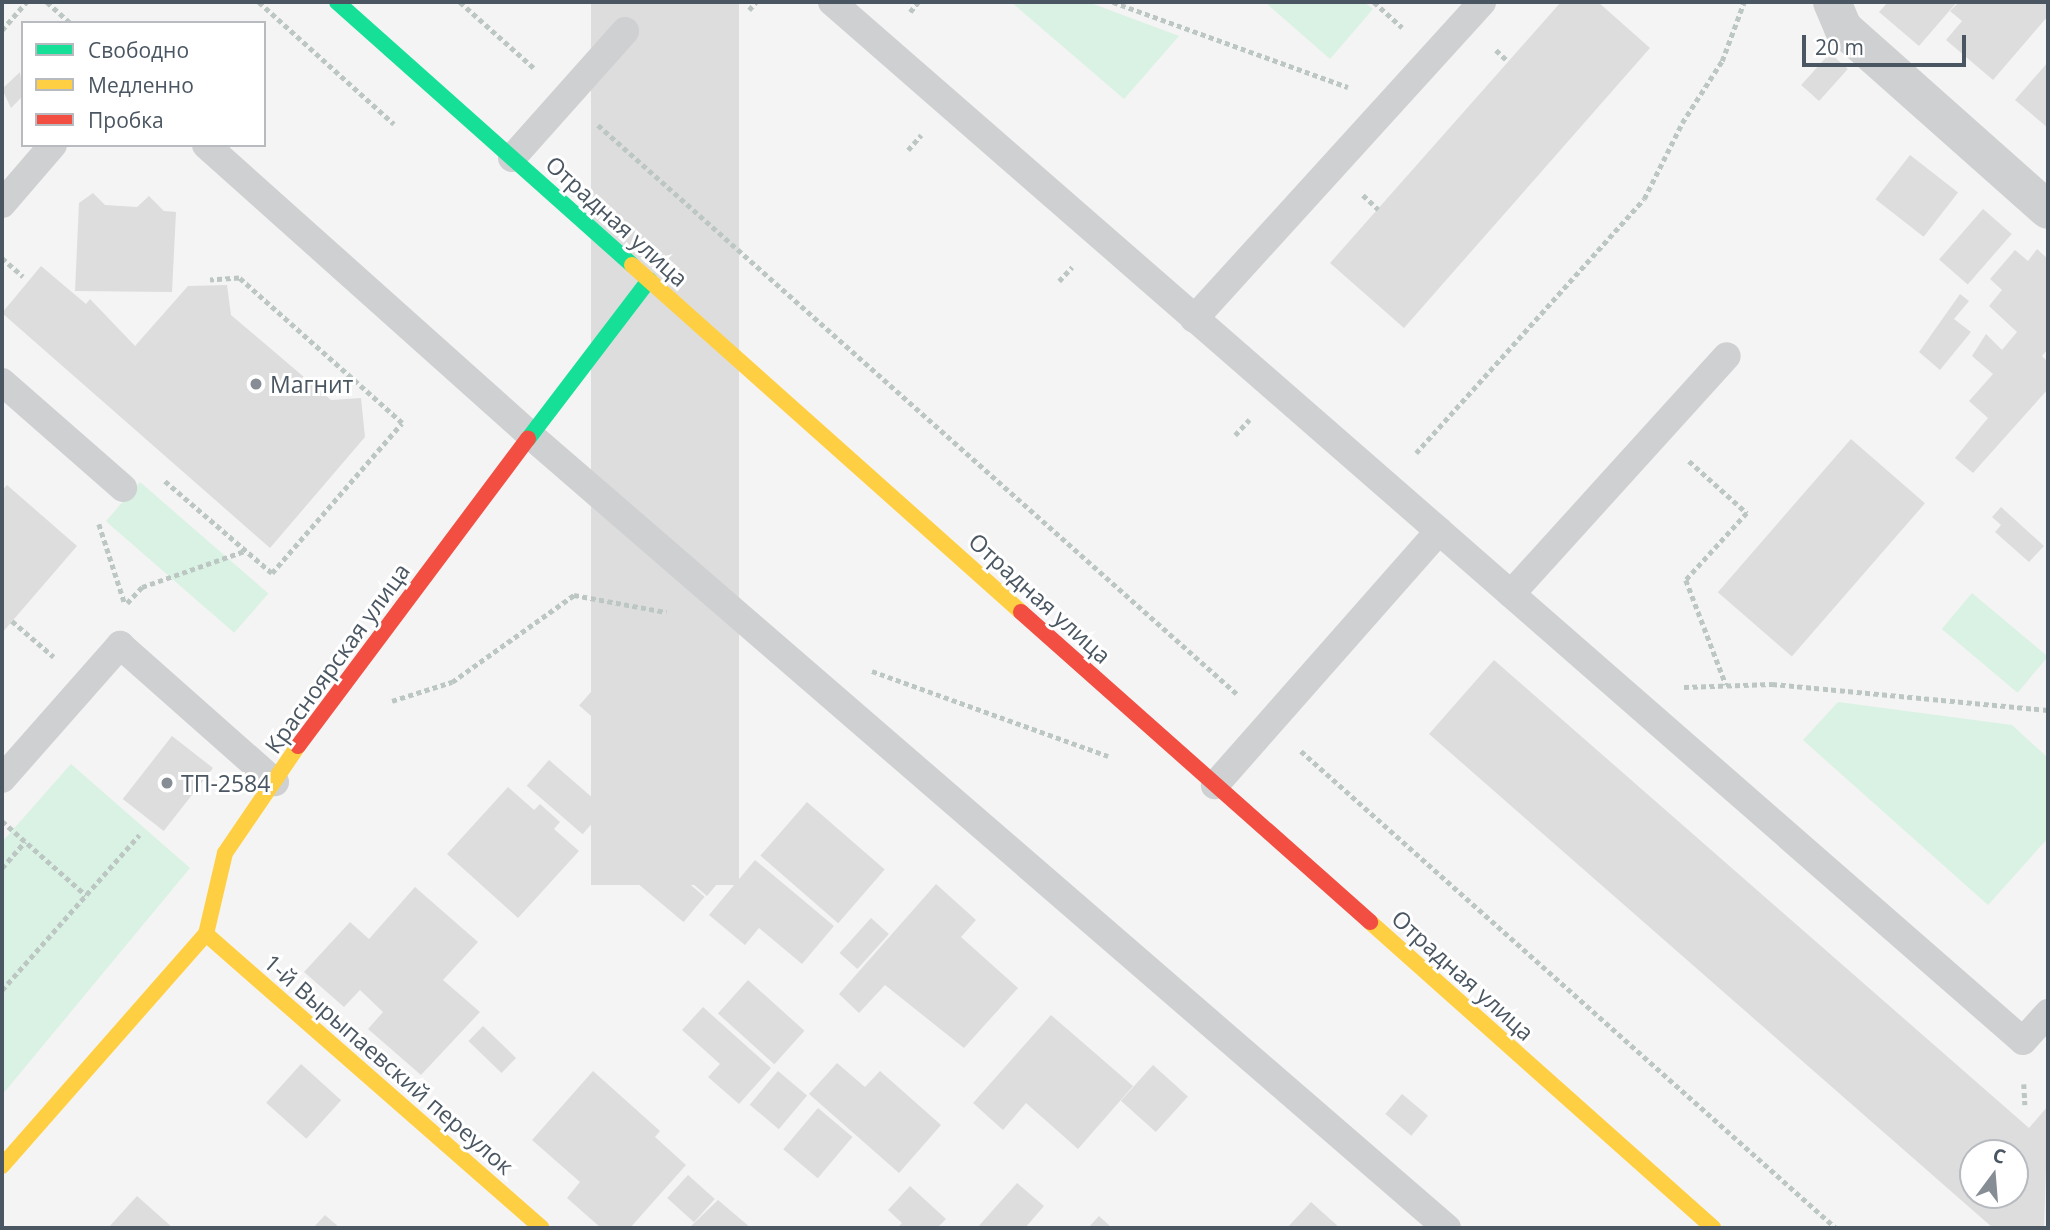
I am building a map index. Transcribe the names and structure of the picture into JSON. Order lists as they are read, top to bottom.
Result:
{
  "streets": {
    "street": ["Отрадная улица", "Красноярская улица", "1-й Вырыпаевский переулок"]
  },
  "crossings": [
    ["Отрадная улица", "Красноярская улица"],
    ["Красноярская улица", "1-й Вырыпаевский переулок"]
  ],
  "places": ["Магнит", "ТП-2584"],
  "legend": ["Свободно", "Медленно", "Пробка"],
  "scale_bar": "20 m",
  "north": "top"
}
